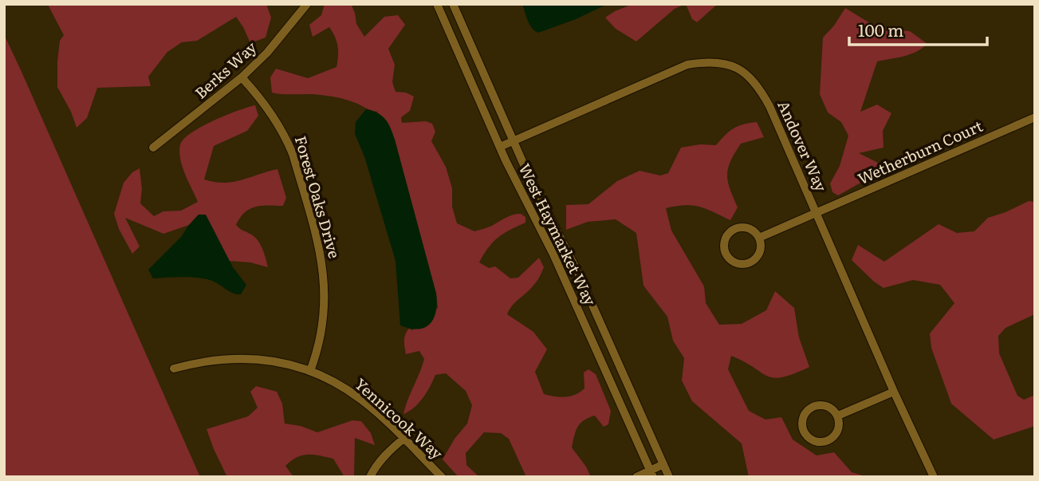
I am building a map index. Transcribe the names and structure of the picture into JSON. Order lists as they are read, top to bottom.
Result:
{
  "streets": {
    "street": [
      "Berks Way",
      "Andover Way",
      "Wetherburn Court",
      "Forest Oaks Drive",
      "West Haymarket Way",
      "Yennicook Way"
    ]
  },
  "crossings": [
    ["Berks Way", "Forest Oaks Drive"],
    ["Andover Way", "Wetherburn Court"],
    ["Andover Way", "West Haymarket Way"],
    ["Forest Oaks Drive", "Yennicook Way"]
  ],
  "scale_bar": "100 m"
}
